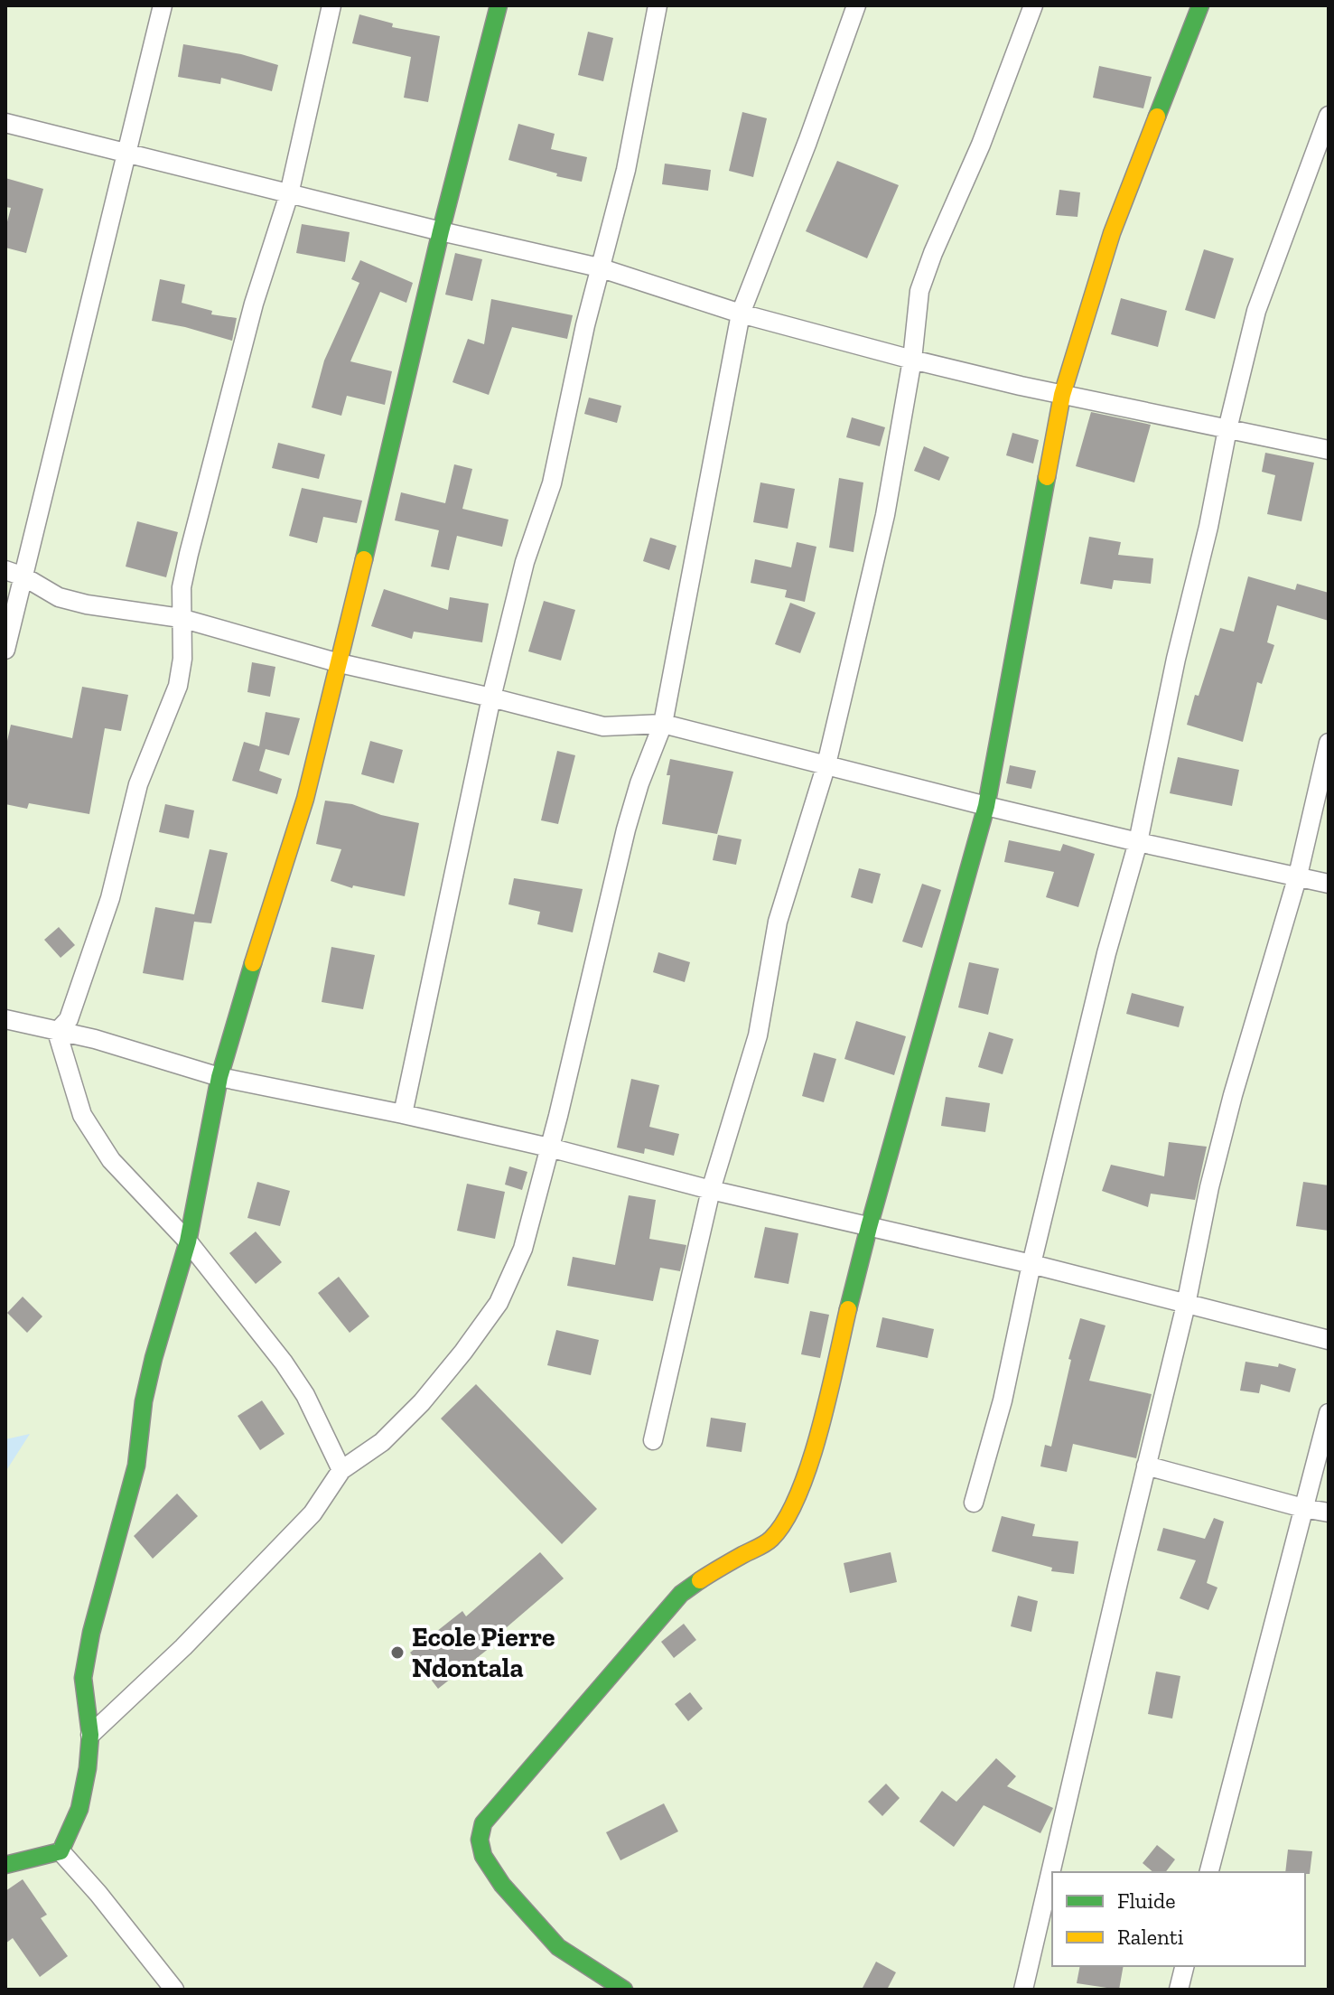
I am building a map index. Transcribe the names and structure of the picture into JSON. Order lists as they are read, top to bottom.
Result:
{
  "places": ["Ecole Pierre Ndontala"],
  "legend": ["Fluide", "Ralenti"]
}
